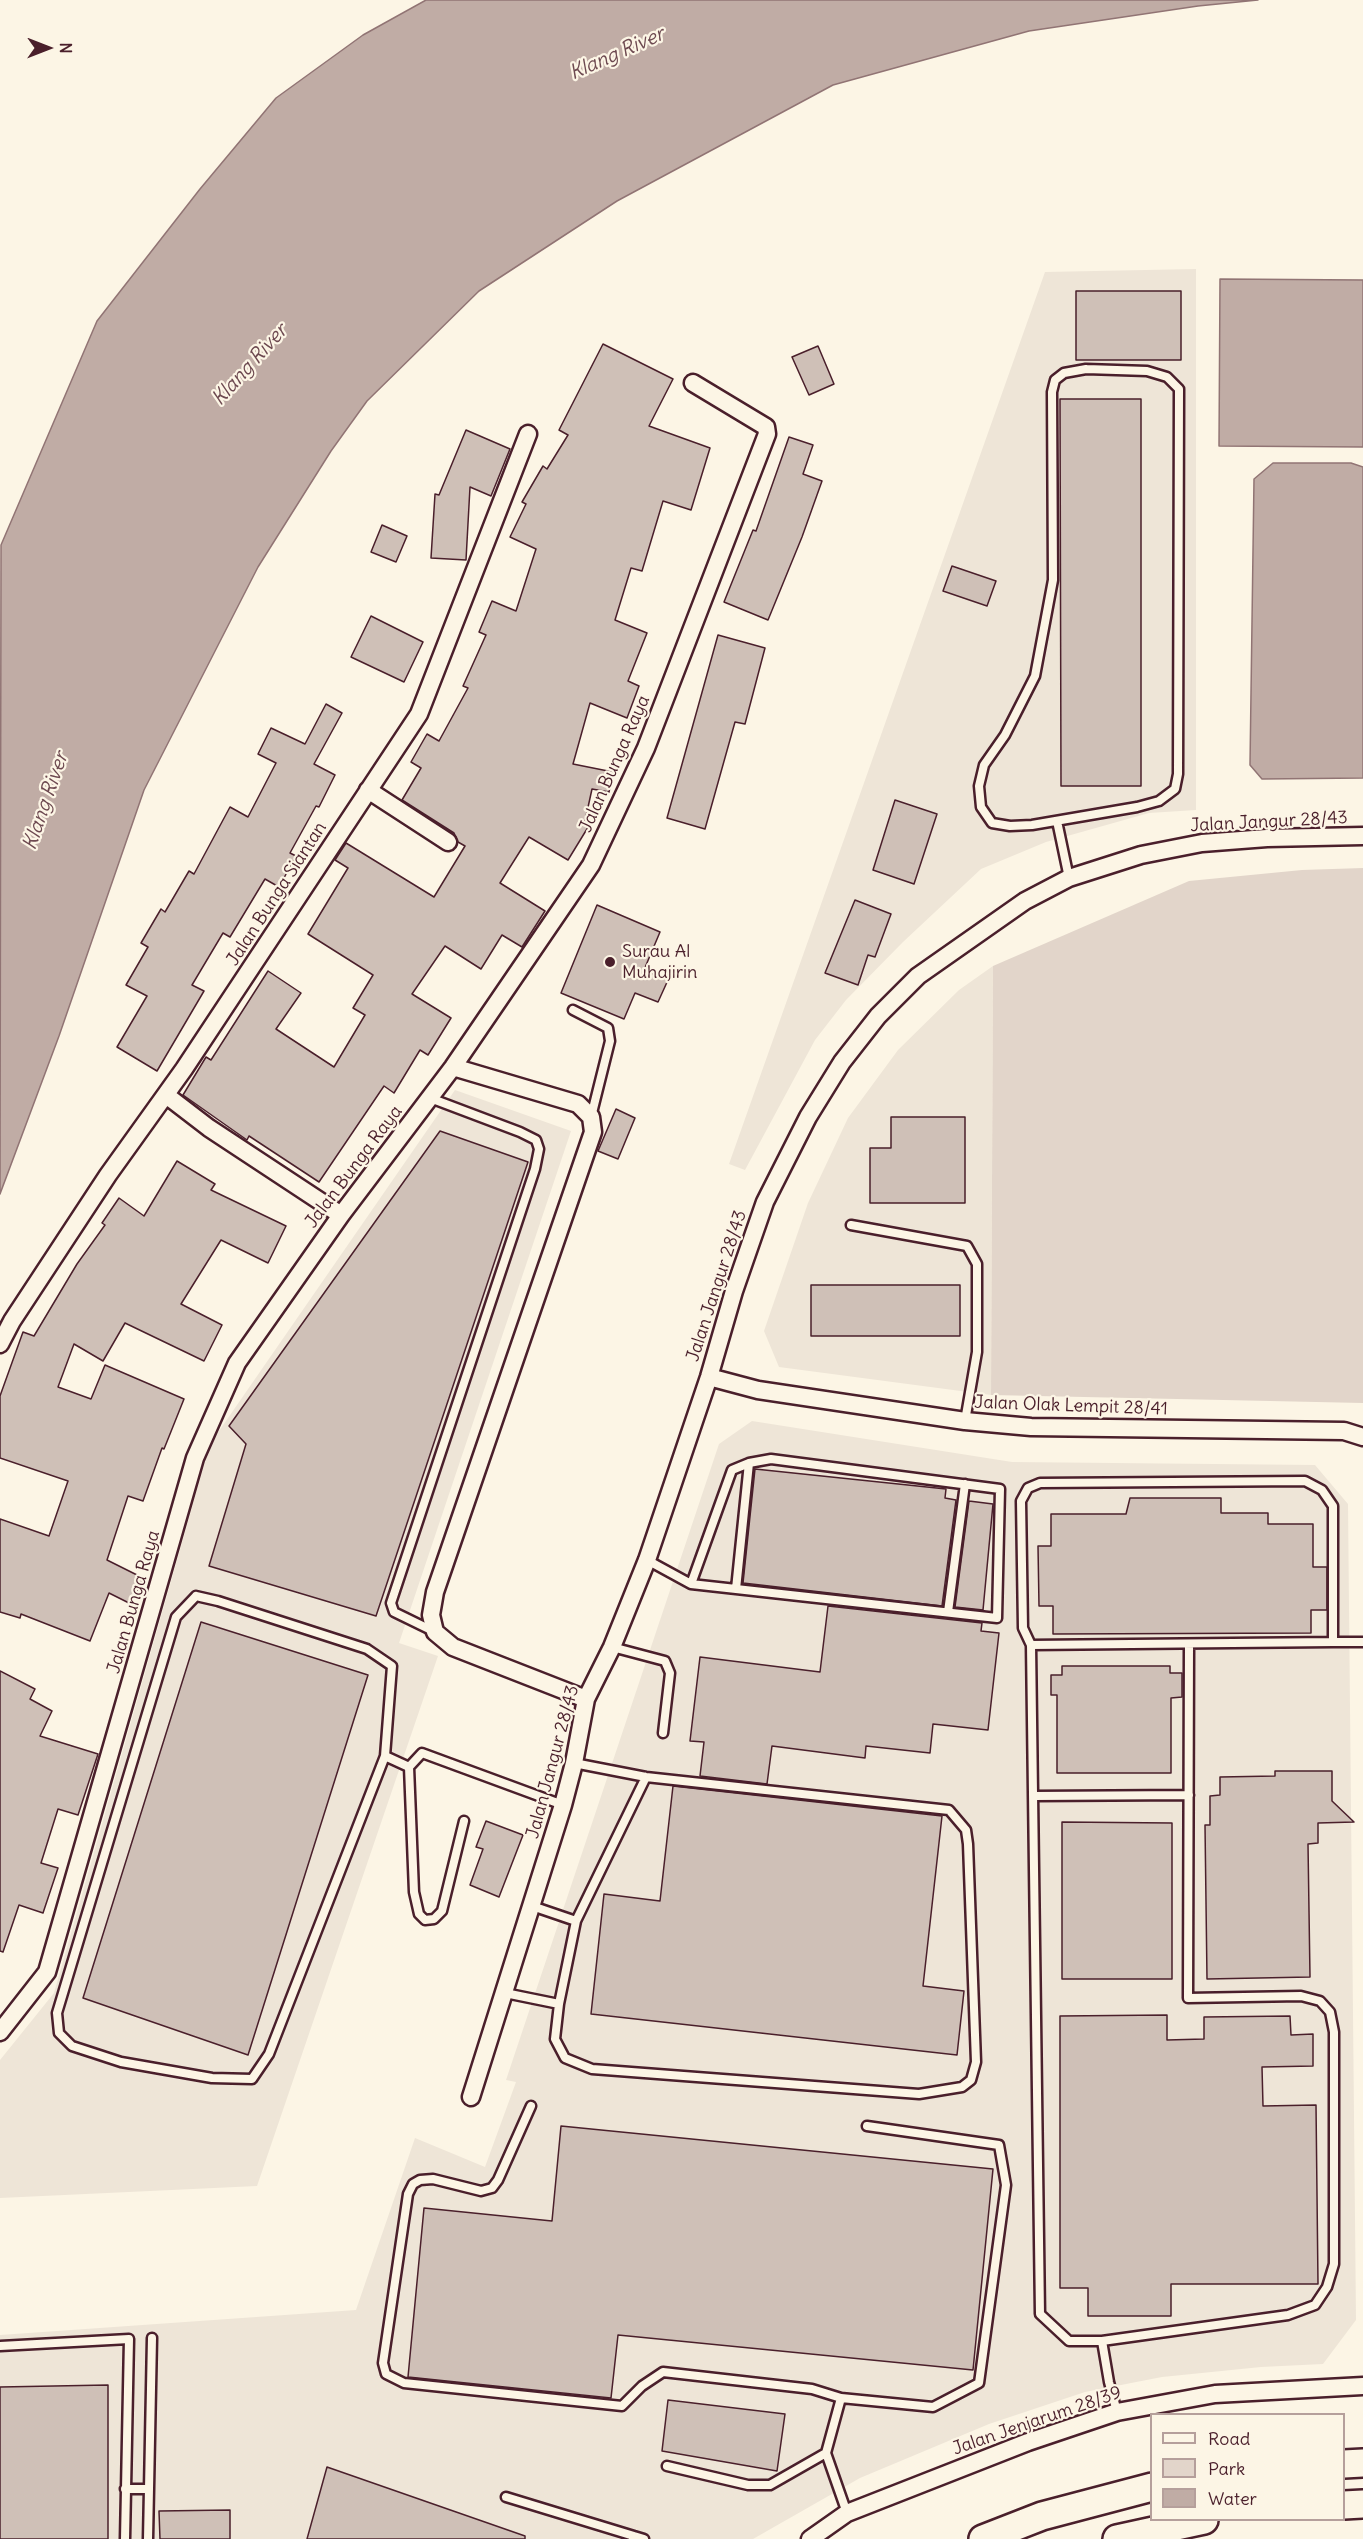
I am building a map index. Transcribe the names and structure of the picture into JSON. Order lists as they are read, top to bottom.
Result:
{
  "streets": {
    "street": [
      "Jalan Bunga Raya",
      "Jalan Jangur 28/43",
      "Jalan Bunga Siantan",
      "Jalan Olak Lempit 28/41",
      "Jalan Jenjarum 28/39"
    ]
  },
  "crossings": [
    ["Jalan Jangur 28/43", "Jalan Olak Lempit 28/41"]
  ],
  "water": ["Klang River"],
  "places": ["Surau Al Muhajirin"],
  "legend": ["Road", "Park", "Water"],
  "north": "right"
}
